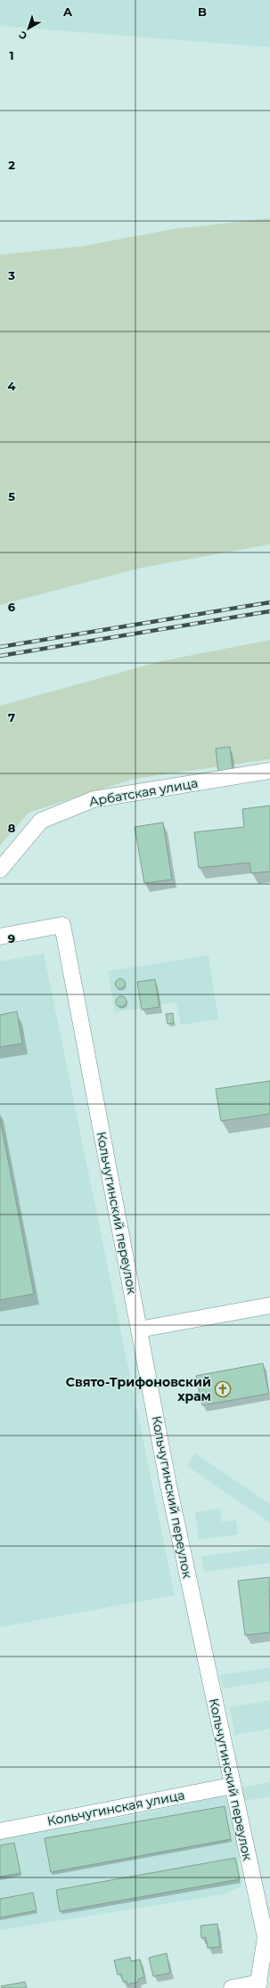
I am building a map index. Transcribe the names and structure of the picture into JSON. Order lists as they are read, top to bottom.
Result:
{
  "streets": {
    "street": ["Арбатская улица", "Кольчугинский переулок", "Кольчугинская улица"]
  },
  "crossings": [
    ["Кольчугинский переулок", "Кольчугинская улица"]
  ],
  "places": {
    "church": ["Свято-Трифоновский храм"]
  },
  "north": "bottom left",
  "grid": {
    "columns": ["A", "B"],
    "rows": [
      "1",
      "2",
      "3",
      "4",
      "5",
      "6",
      "7",
      "8",
      "9"
    ]
  }
}
